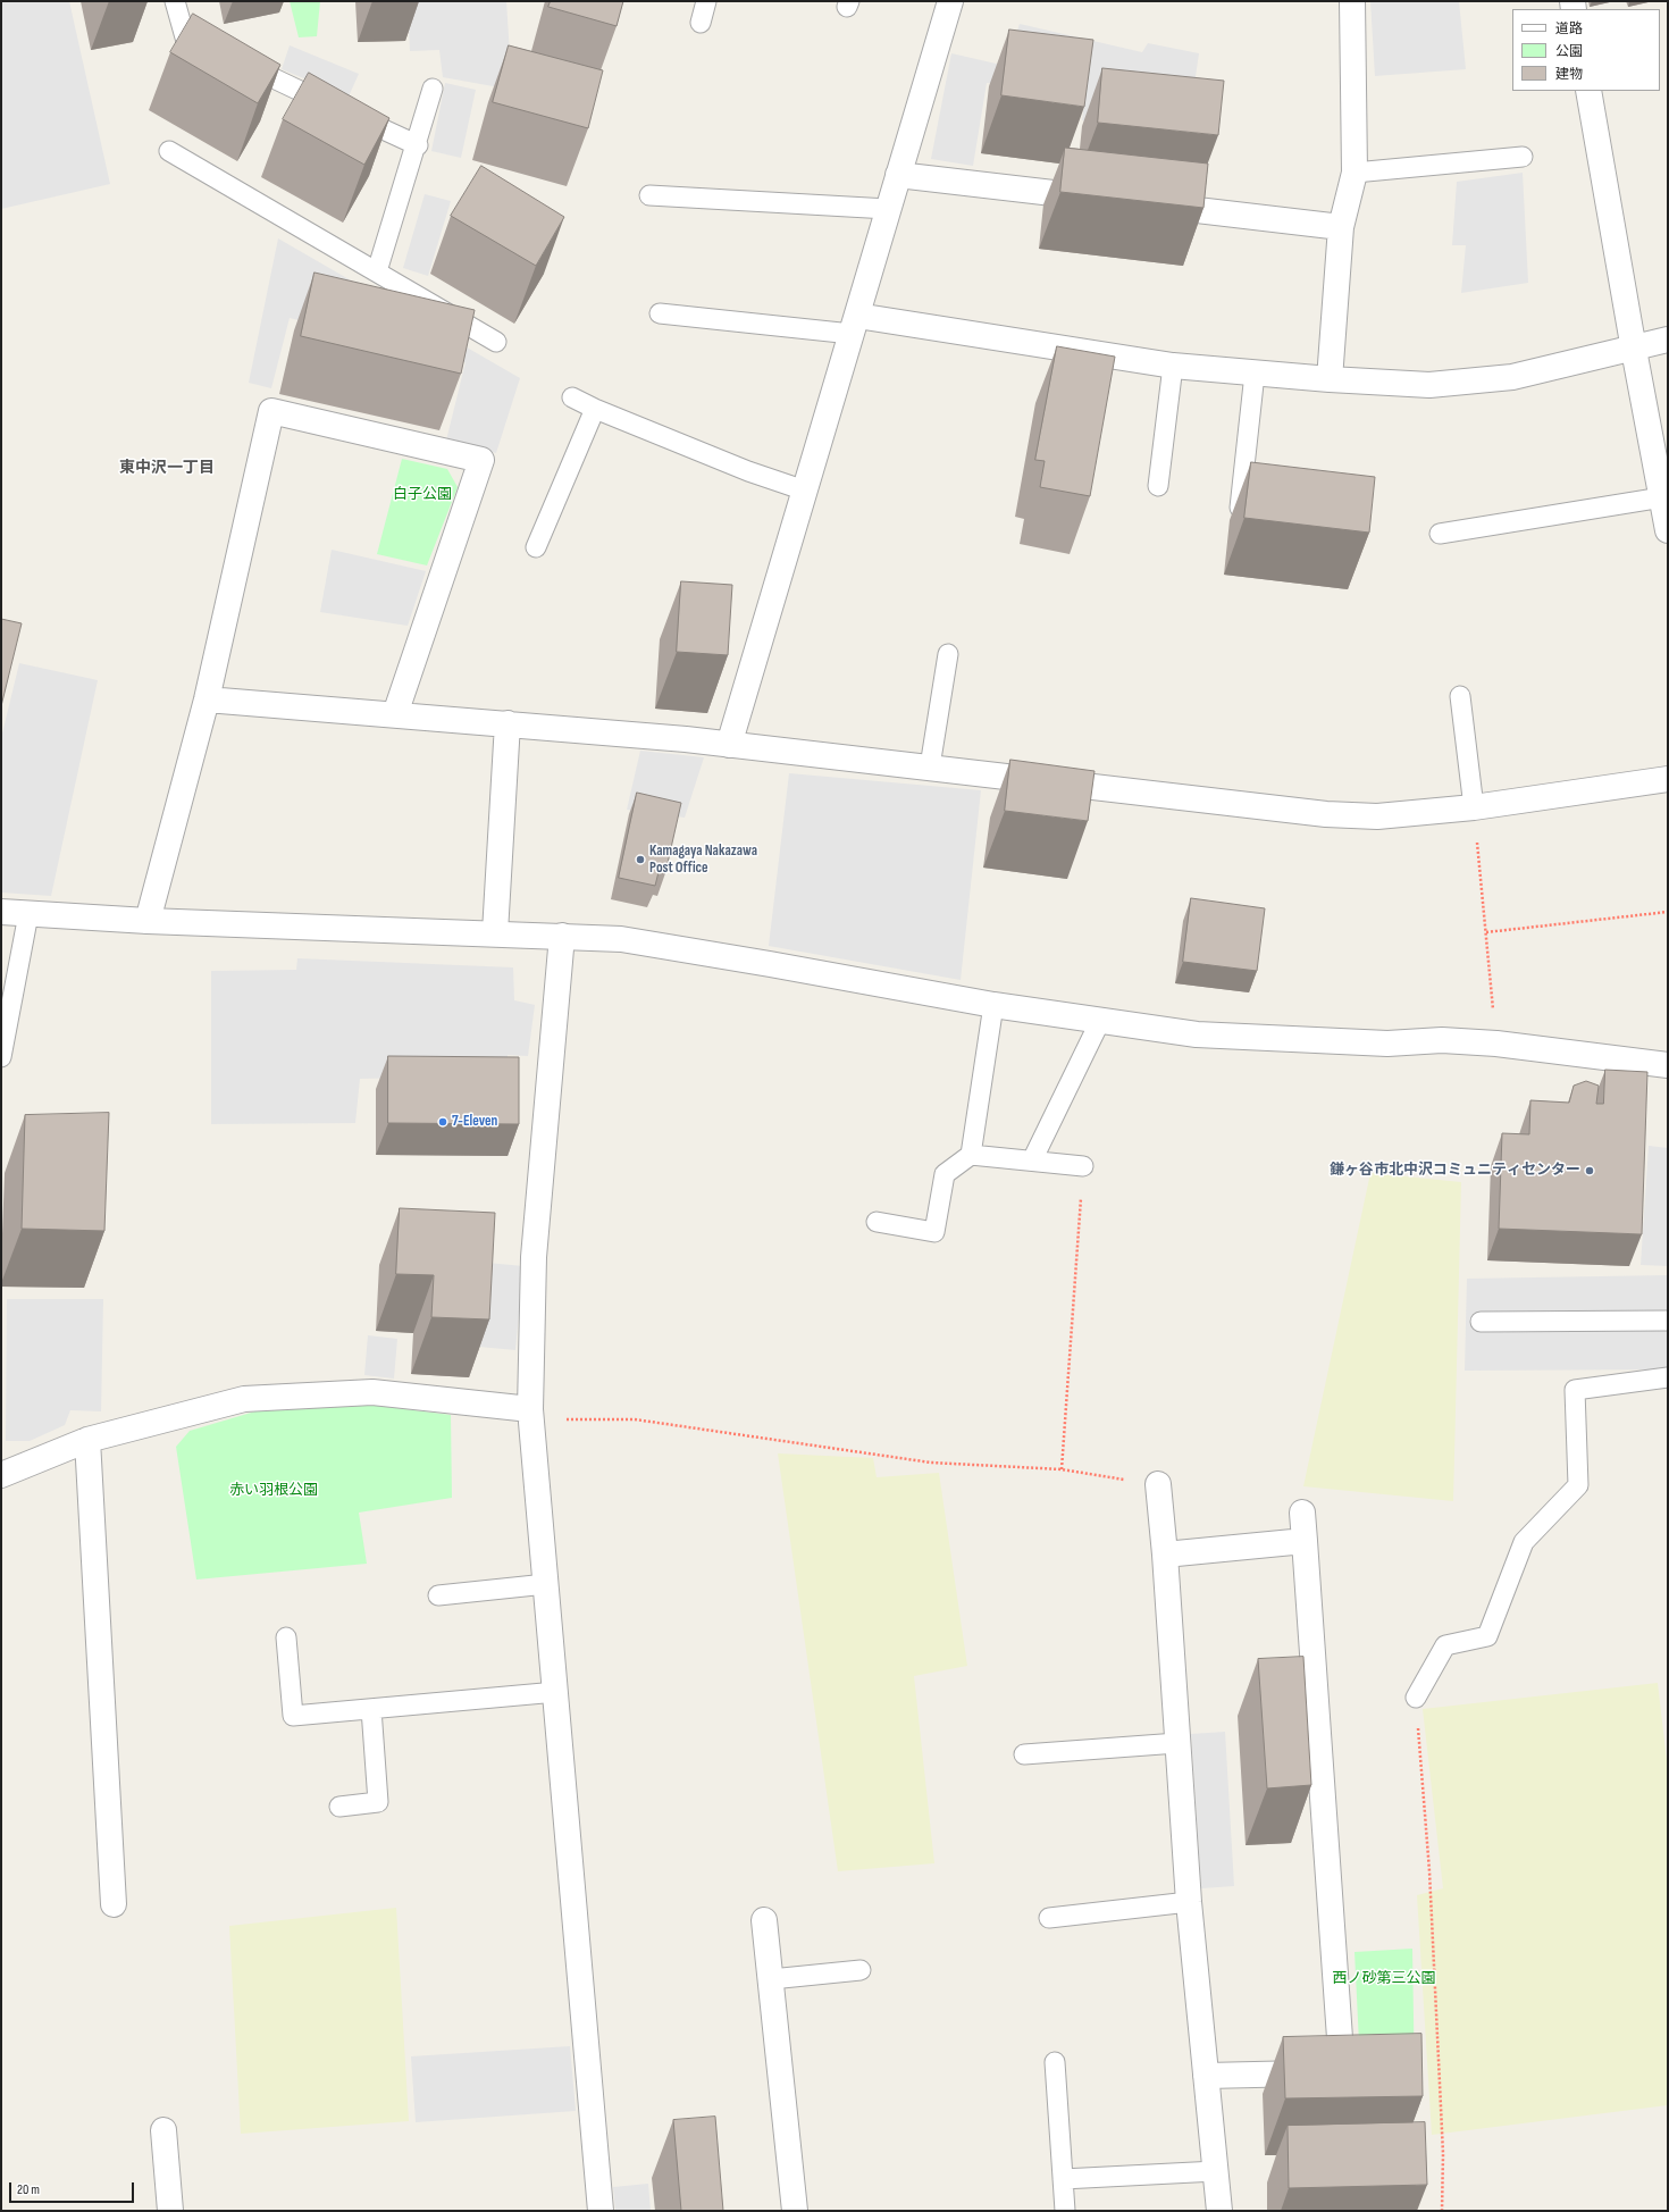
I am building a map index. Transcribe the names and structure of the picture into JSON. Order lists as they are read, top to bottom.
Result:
{
  "districts": ["東中沢一丁目"],
  "parks": ["白子公園", "赤い羽根公園", "西ノ砂第三公園"],
  "places": ["Kamagaya Nakazawa Post Office", "7-Eleven", "鎌ヶ谷市北中沢コミュニティセンター"],
  "legend": ["道路", "公園", "建物"],
  "scale_bar": "20 m"
}
